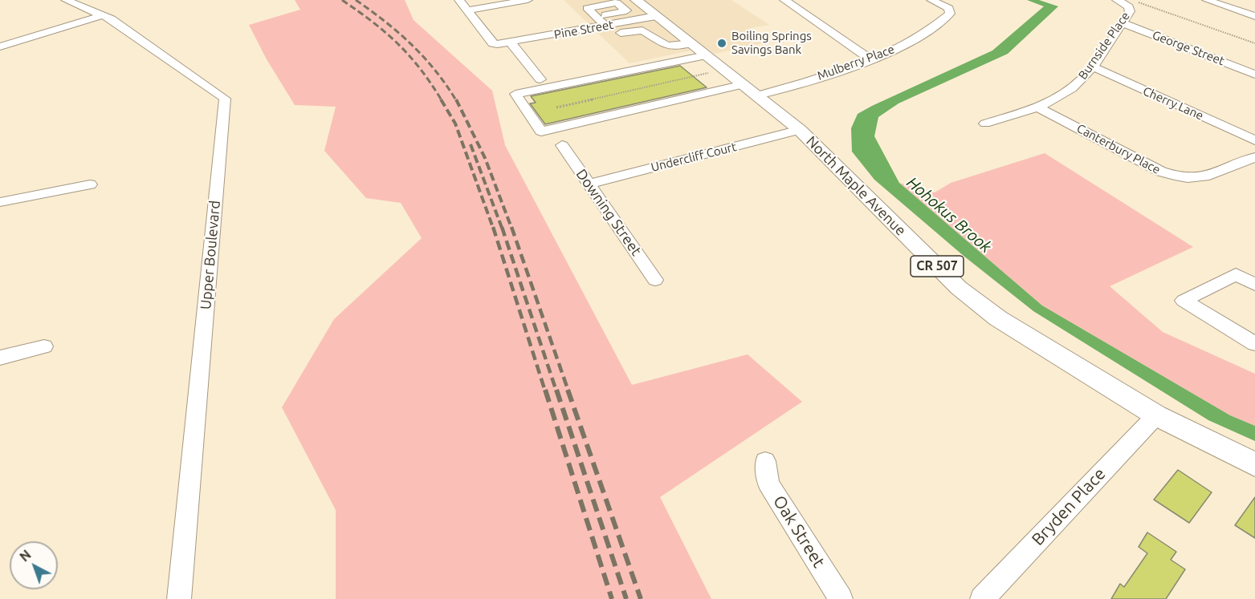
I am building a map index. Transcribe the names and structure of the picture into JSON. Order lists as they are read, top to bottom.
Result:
{
  "streets": {
    "main road": ["North Maple Avenue", "CR 507"],
    "street": [
      "Pine Street",
      "Burnside Place",
      "George Street",
      "Mulberry Place",
      "Cherry Lane",
      "Canterbury Place",
      "Undercliff Court",
      "Downing Street",
      "Upper Boulevard",
      "Bryden Place",
      "Oak Street"
    ]
  },
  "crossings": [
    ["Pine Street", "North Maple Avenue"],
    ["Burnside Place", "George Street"],
    ["Burnside Place", "Cherry Lane"],
    ["Burnside Place", "Canterbury Place"],
    ["Mulberry Place", "North Maple Avenue"],
    ["Undercliff Court", "North Maple Avenue"],
    ["Undercliff Court", "Downing Street"],
    ["North Maple Avenue", "Bryden Place"]
  ],
  "water": ["Hohokus Brook"],
  "places": ["Boiling Springs Savings Bank"],
  "north": "top left"
}
